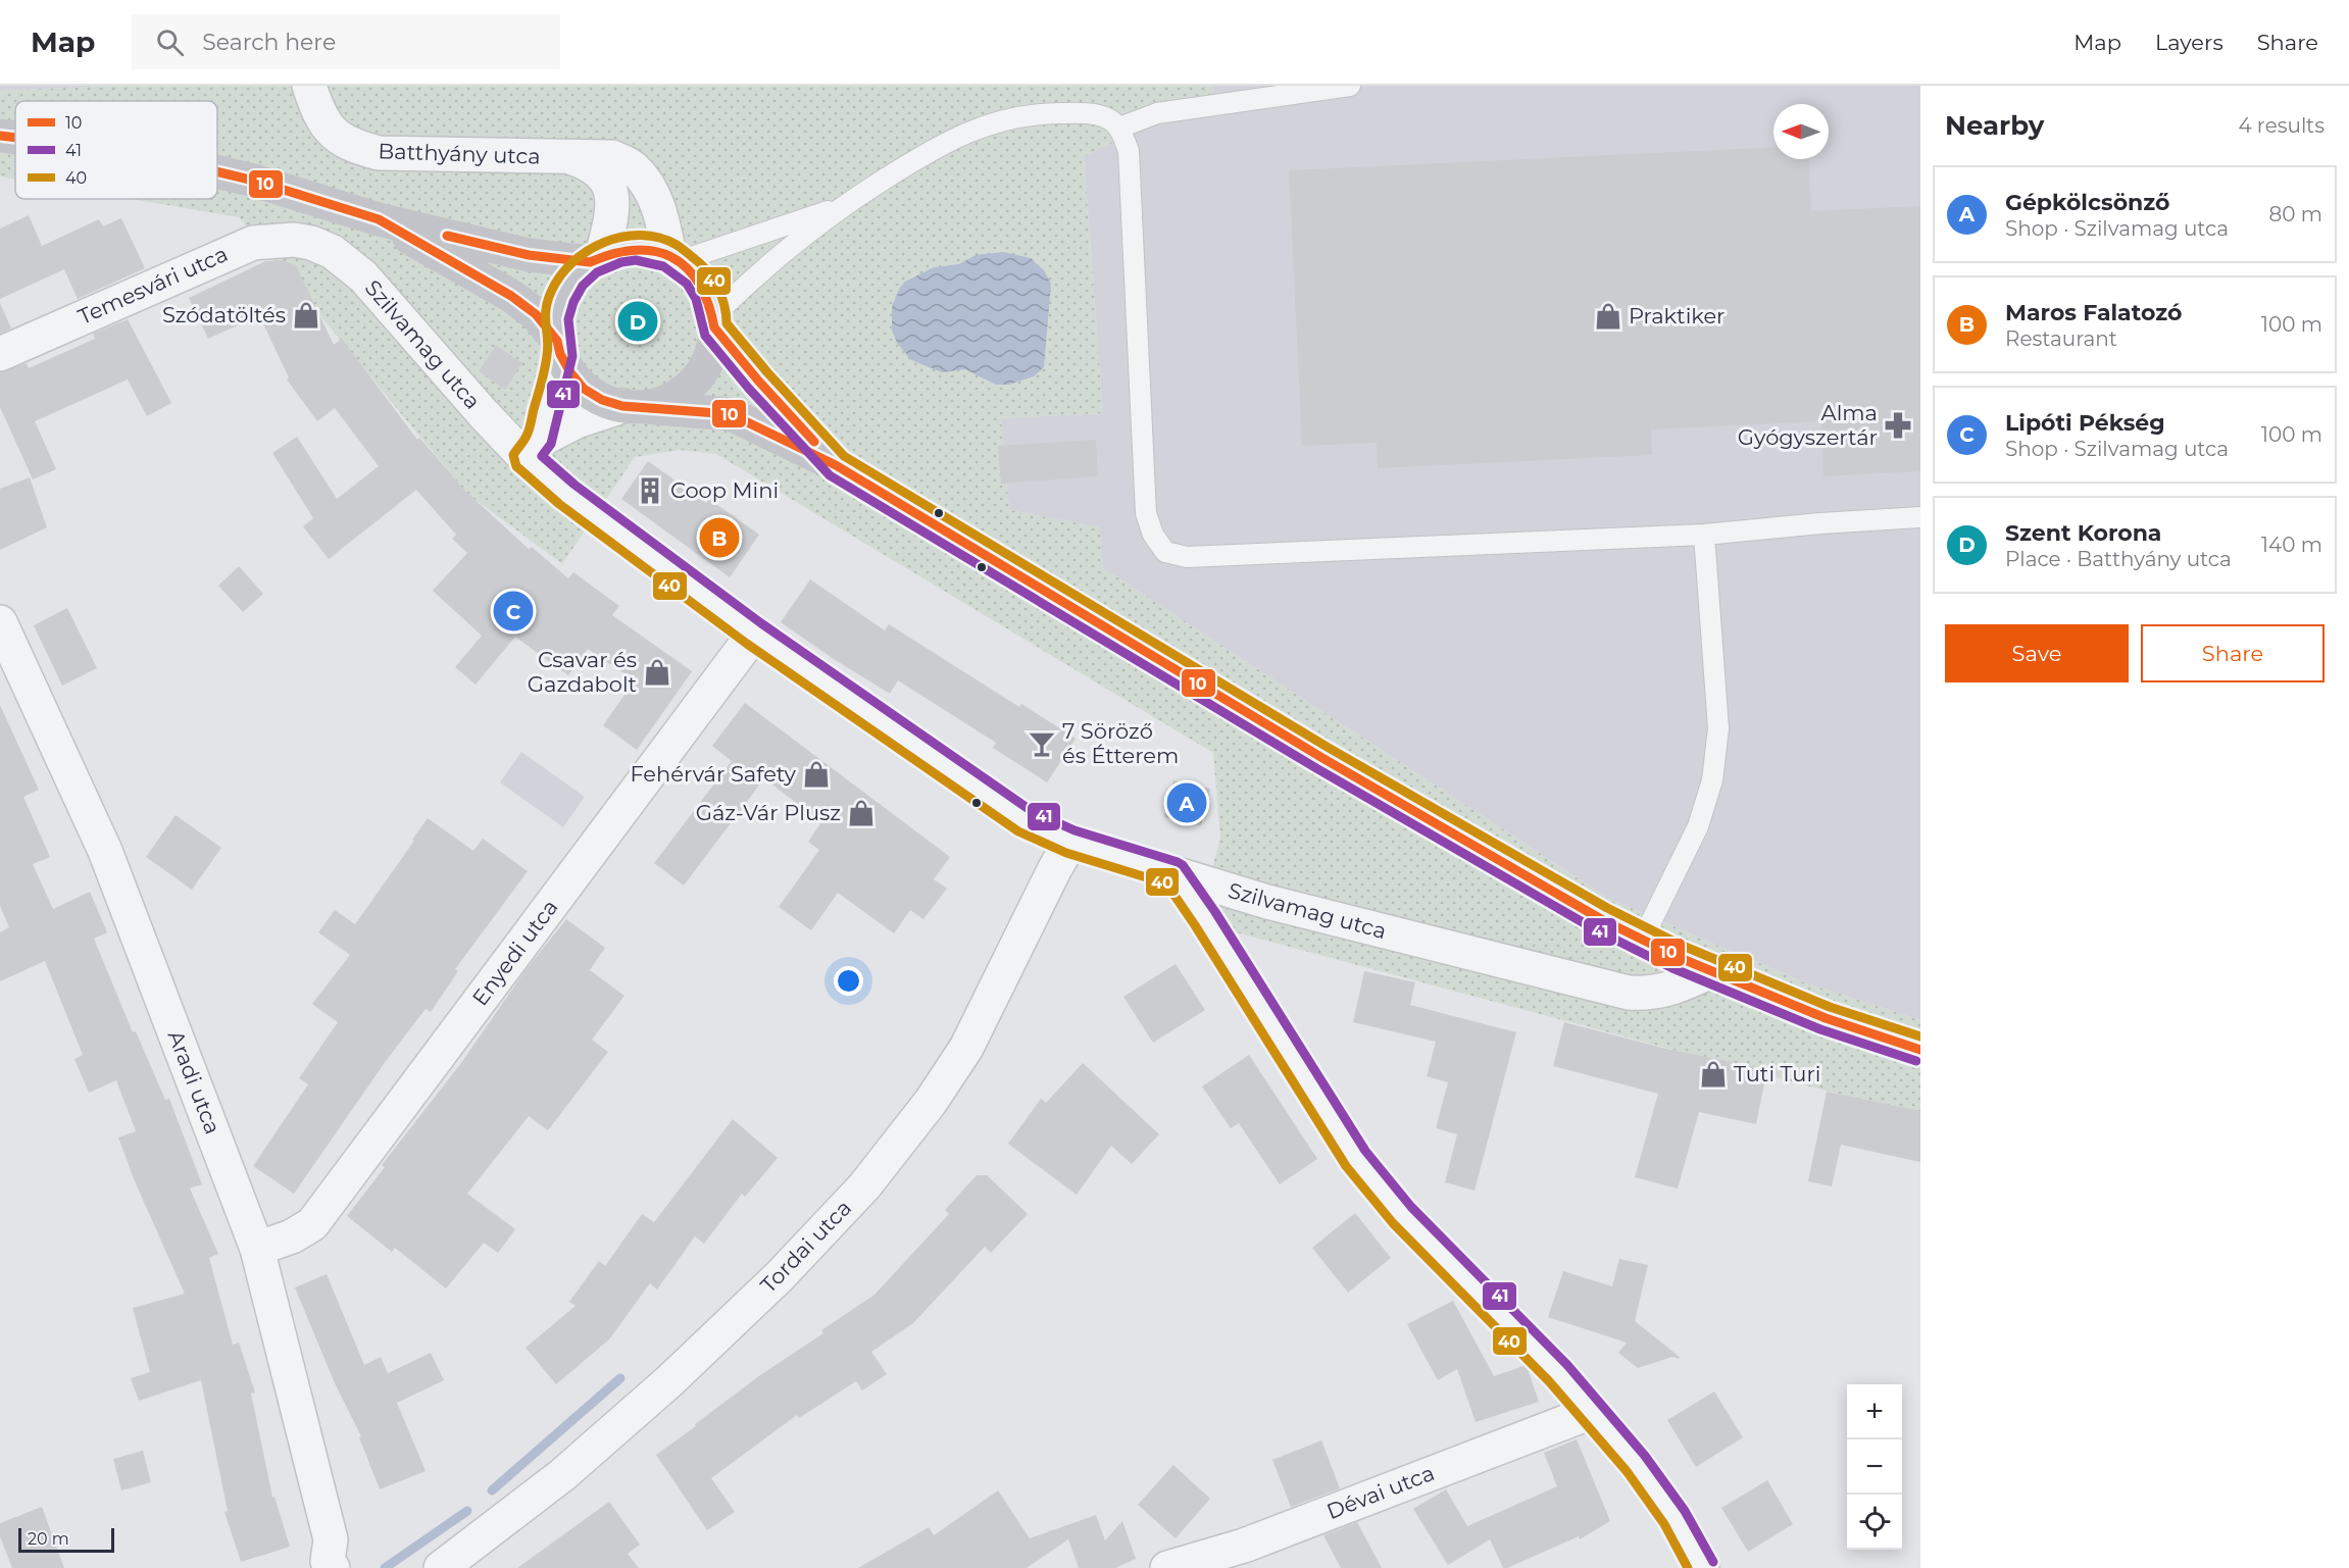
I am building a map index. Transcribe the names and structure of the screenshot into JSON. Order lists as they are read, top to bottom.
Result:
{
  "streets": {
    "street": [
      "Batthyány utca",
      "Temesvári utca",
      "Szilvamag utca",
      "Enyedi utca",
      "Aradi utca",
      "Tordai utca",
      "Dévai utca"
    ]
  },
  "crossings": [
    ["Temesvári utca", "Szilvamag utca"],
    ["Szilvamag utca", "Enyedi utca"],
    ["Szilvamag utca", "Tordai utca"],
    ["Enyedi utca", "Aradi utca"]
  ],
  "places": {
    "shop": [
      "Szódatöltés",
      "Praktiker",
      "Csavar és Gazdabolt",
      "Fehérvár Safety",
      "Gáz-Vár Plusz",
      "Tuti Turi"
    ],
    "pharmacy": ["Alma Gyógyszertár"],
    "building": ["Coop Mini"],
    "bar": ["7 Söröző és Étterem"]
  },
  "lines": ["transit line 10", "transit line 40", "transit line 41"],
  "legend": ["10", "41", "40"],
  "scale_bar": "20 m",
  "north": "left",
  "page": {
    "header": "Map",
    "search": "Search here",
    "nav": ["Map", "Layers", "Share"],
    "heading": ["Nearby", "4 results"],
    "list": [
      {
        "mark": "A",
        "name": "Gépkölcsönző",
        "note": "Shop · Szilvamag utca",
        "value": "80 m"
      },
      {
        "mark": "B",
        "name": "Maros Falatozó",
        "note": "Restaurant",
        "value": "100 m"
      },
      {
        "mark": "C",
        "name": "Lipóti Pékség",
        "note": "Shop · Szilvamag utca",
        "value": "100 m"
      },
      {
        "mark": "D",
        "name": "Szent Korona",
        "note": "Place · Batthyány utca",
        "value": "140 m"
      }
    ],
    "pins": [
      "D",
      "B",
      "C",
      "A"
    ],
    "buttons": ["Save", "Share"],
    "map_buttons": ["+", "−"],
    "scale": "20 m"
  }
}
